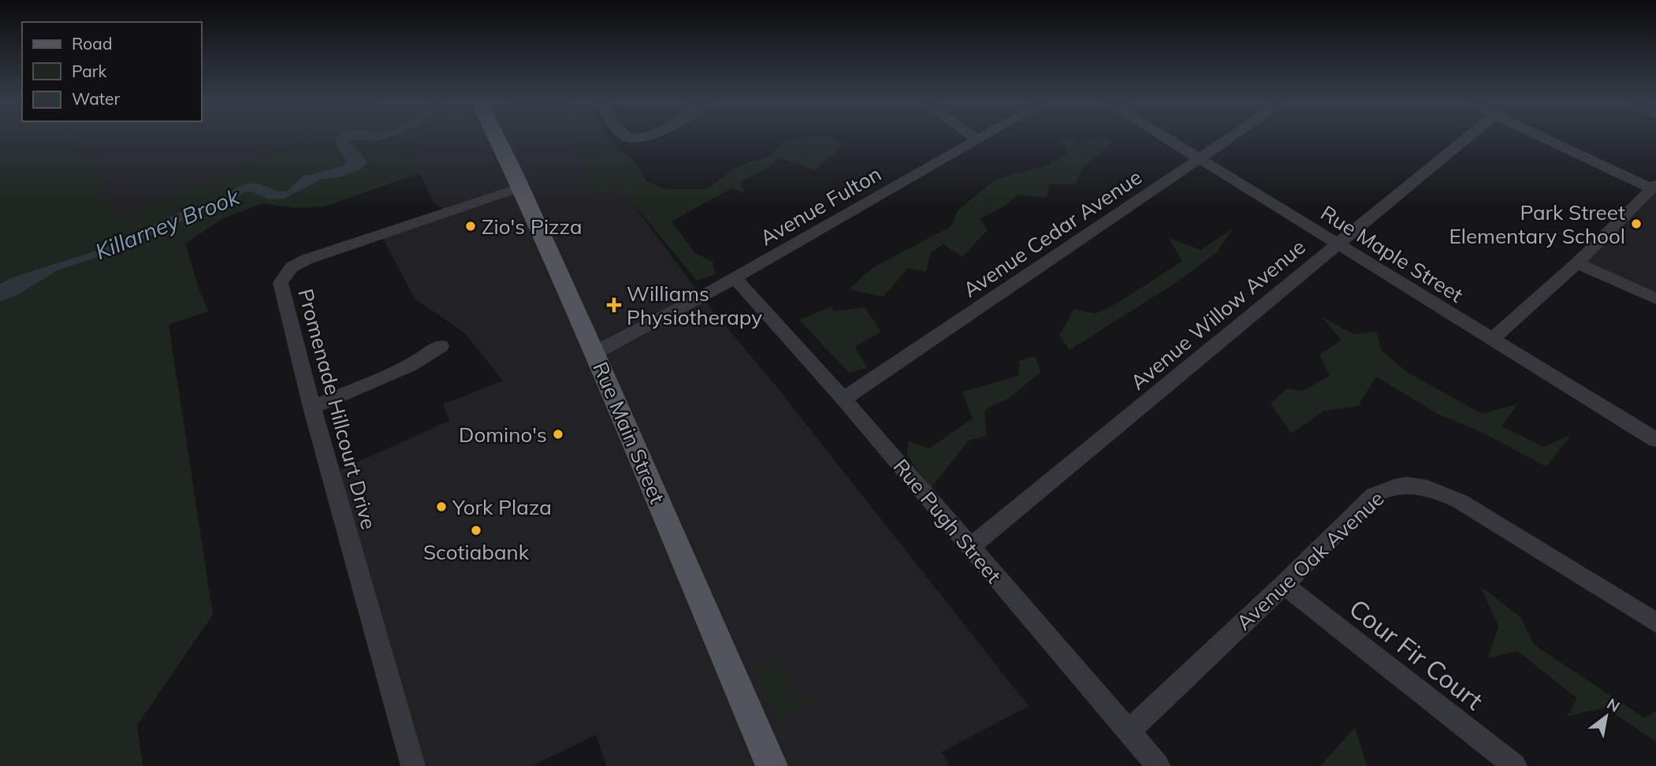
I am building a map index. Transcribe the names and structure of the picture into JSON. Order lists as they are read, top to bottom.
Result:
{
  "streets": {
    "main road": ["Rue Main Street"],
    "street": [
      "Avenue Fulton",
      "Avenue Cedar Avenue",
      "Rue Maple Street",
      "Avenue Willow Avenue",
      "Promenade Hillcourt Drive",
      "Rue Pugh Street",
      "Avenue Oak Avenue",
      "Cour Fir Court"
    ]
  },
  "crossings": [
    ["Avenue Fulton", "Rue Pugh Street"],
    ["Avenue Cedar Avenue", "Rue Maple Street"],
    ["Avenue Cedar Avenue", "Rue Pugh Street"],
    ["Rue Maple Street", "Avenue Willow Avenue"],
    ["Avenue Willow Avenue", "Rue Pugh Street"],
    ["Promenade Hillcourt Drive", "Rue Main Street"],
    ["Rue Pugh Street", "Avenue Oak Avenue"],
    ["Avenue Oak Avenue", "Cour Fir Court"]
  ],
  "water": ["Killarney Brook"],
  "places": {
    "other": [
      "Park Street Elementary School",
      "Zio's Pizza",
      "Domino's",
      "York Plaza",
      "Scotiabank"
    ],
    "health": ["Williams Physiotherapy"]
  },
  "legend": ["Road", "Park", "Water"],
  "north": "top right"
}
